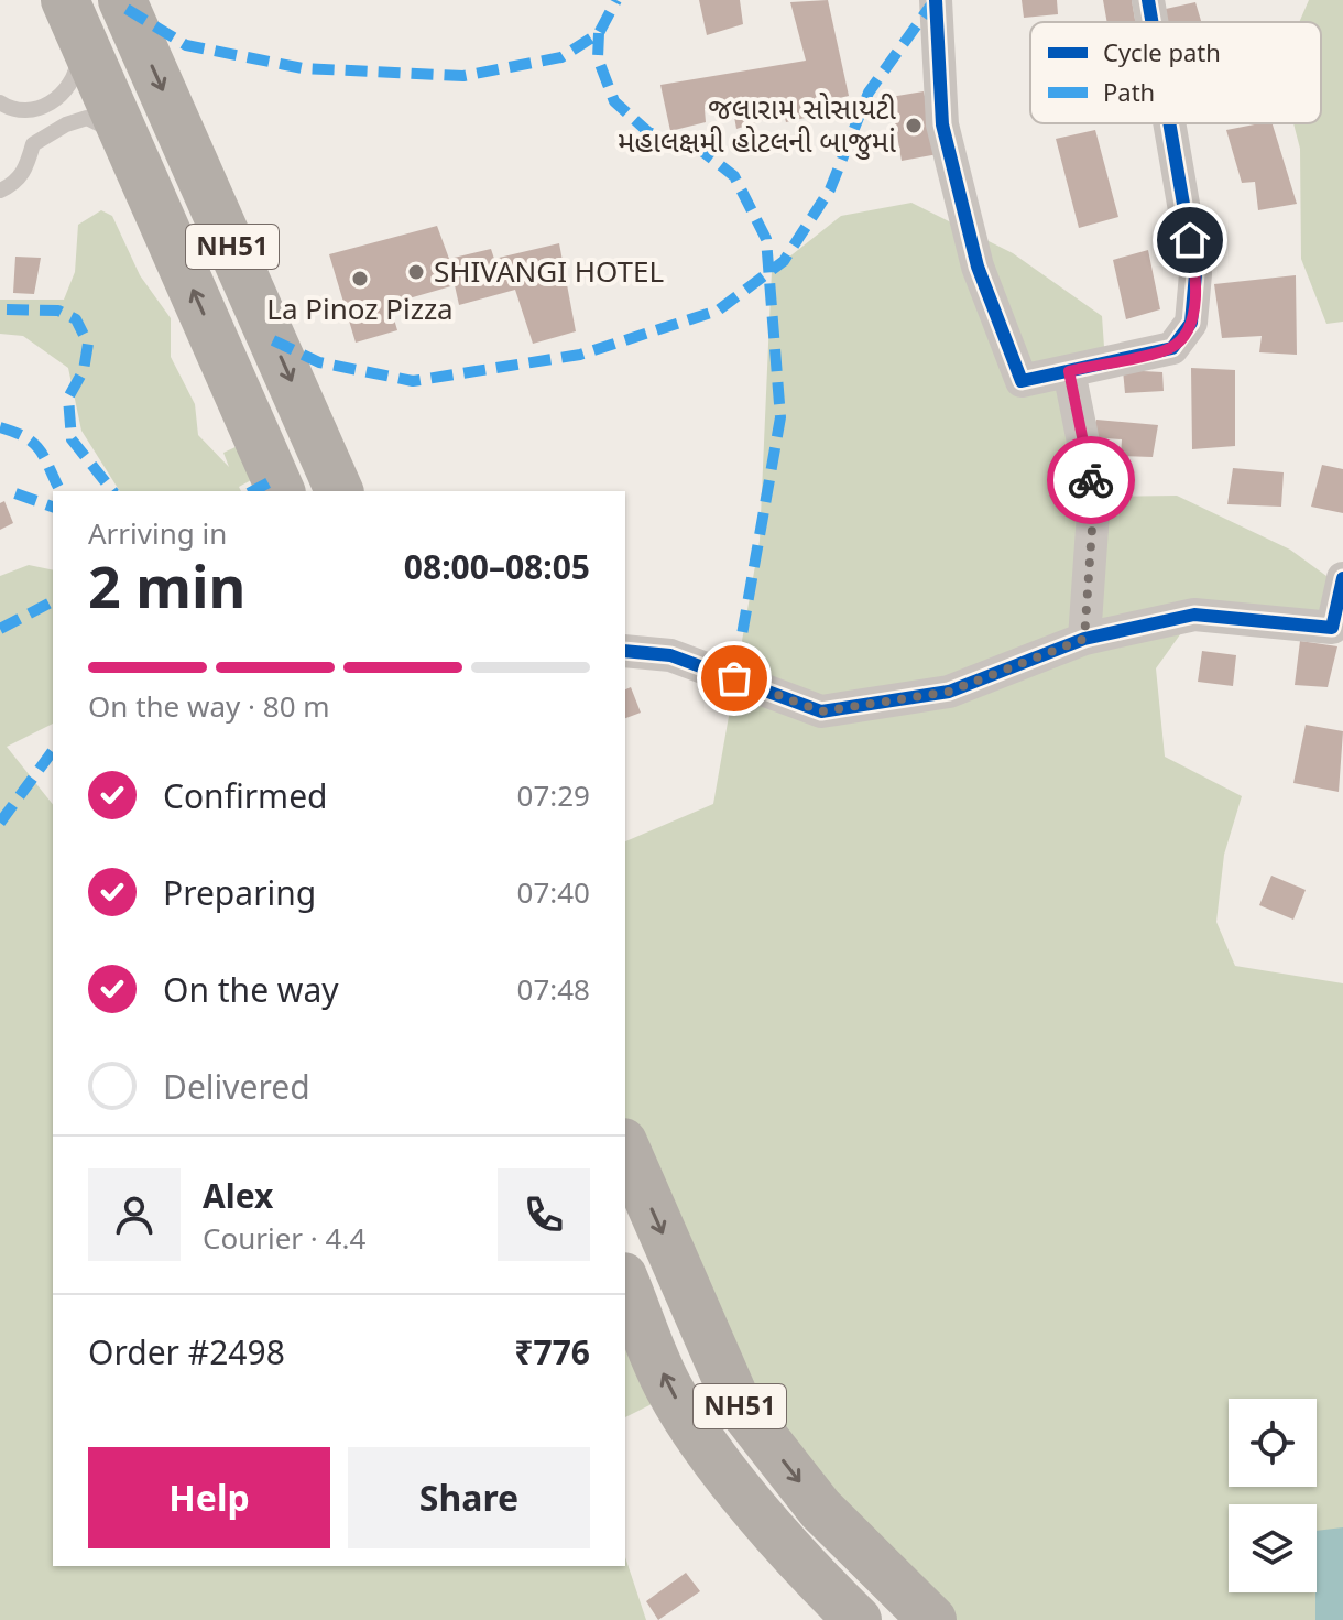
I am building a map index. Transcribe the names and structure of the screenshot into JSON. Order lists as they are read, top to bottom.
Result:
{
  "streets": {
    "highway": ["NH51"]
  },
  "places": ["જલારામ સોસાયટી મહાલ‌ક્ષમી હોટલની બાજુમાં", "SHIVANGI HOTEL", "La Pinoz Pizza"],
  "legend": ["Cycle path", "Path"],
  "page": {
    "heading": ["2 min", "Arriving in", "08:00–08:05"],
    "panel": [
      "Alex",
      "Courier · 4.4",
      "Order #2498",
      "₹776"
    ],
    "bar": "On the way · 80 m",
    "list": [
      ["Confirmed", "07:29"],
      ["Preparing", "07:40"],
      ["On the way", "07:48"],
      "Delivered"
    ],
    "buttons": ["Help", "Share"]
  }
}
